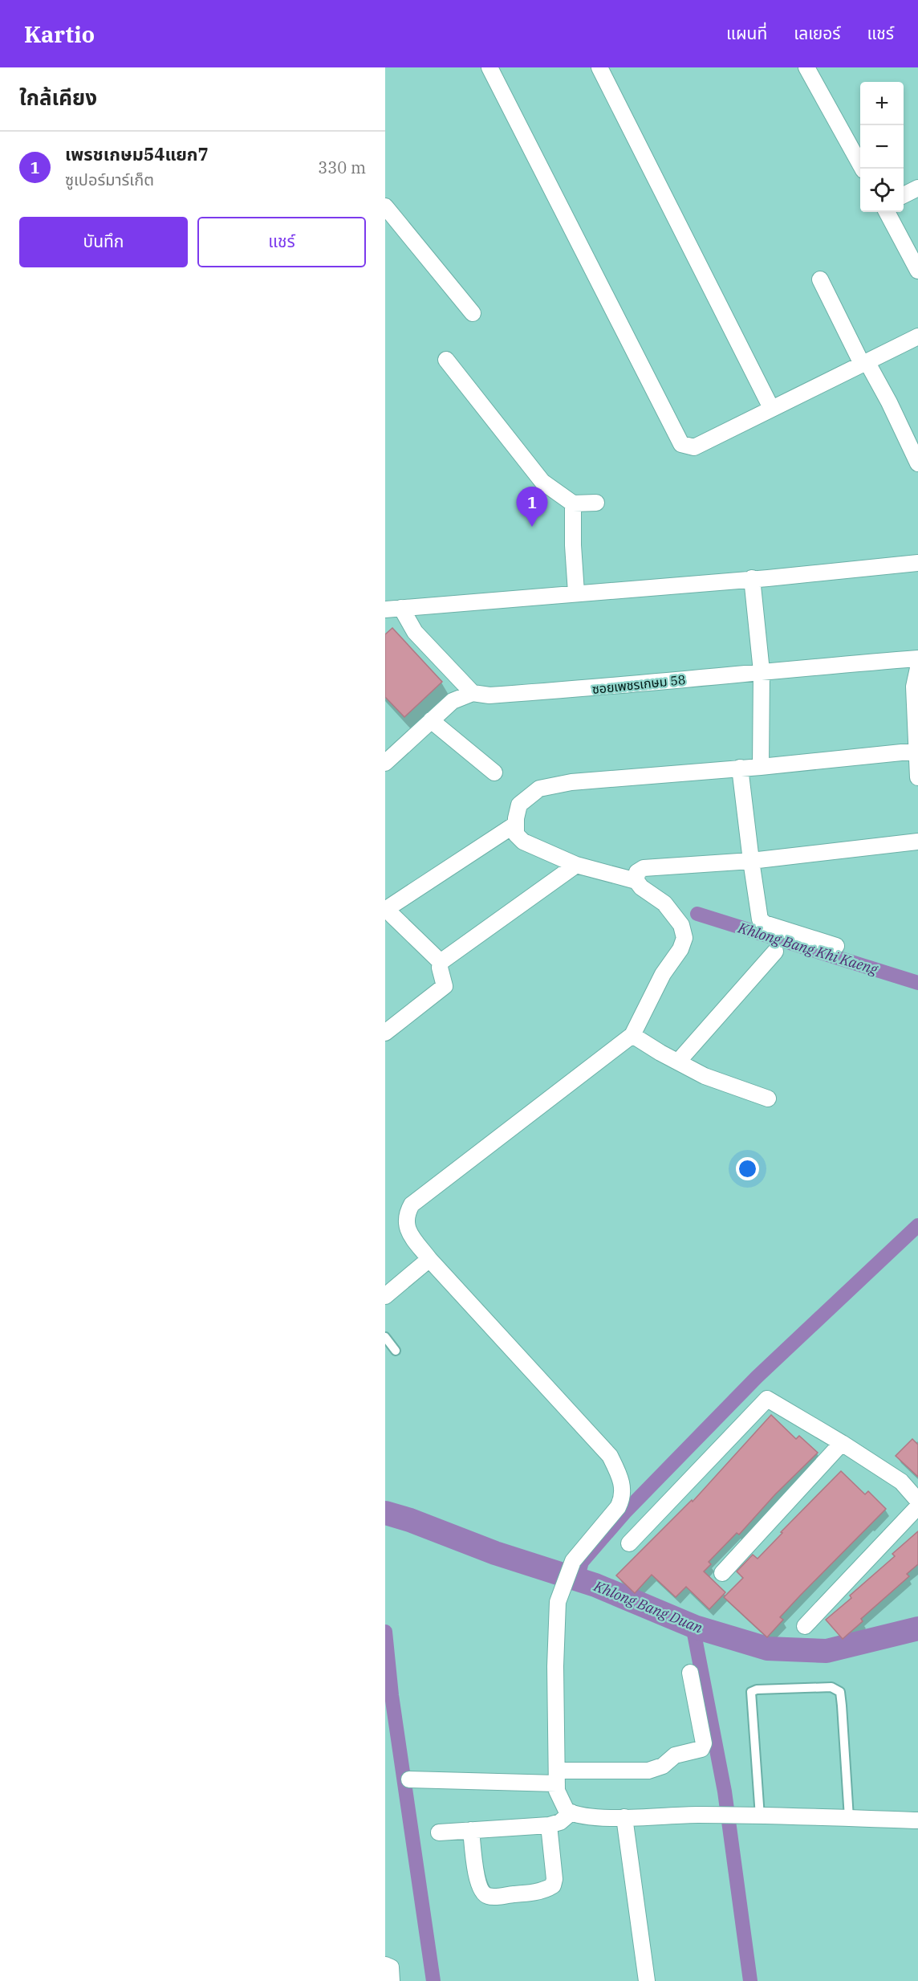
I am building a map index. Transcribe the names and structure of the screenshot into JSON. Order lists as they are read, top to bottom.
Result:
{
  "streets": {
    "street": ["ซอยเพชรเกษม 58"]
  },
  "water": ["Khlong Bang Khi Kaeng", "Khlong Bang Duan"],
  "page": {
    "header": "Kartio",
    "nav": ["แผนที่", "เลเยอร์", "แชร์"],
    "heading": "ใกล้เคียง",
    "map_buttons": ["+", "−"],
    "list": [
      {
        "mark": "1",
        "name": "เพรชเกษม54แยก7",
        "note": "ซูเปอร์มาร์เก็ต",
        "value": "330 m"
      }
    ],
    "buttons": ["บันทึก", "แชร์"],
    "pins": "1"
  }
}
